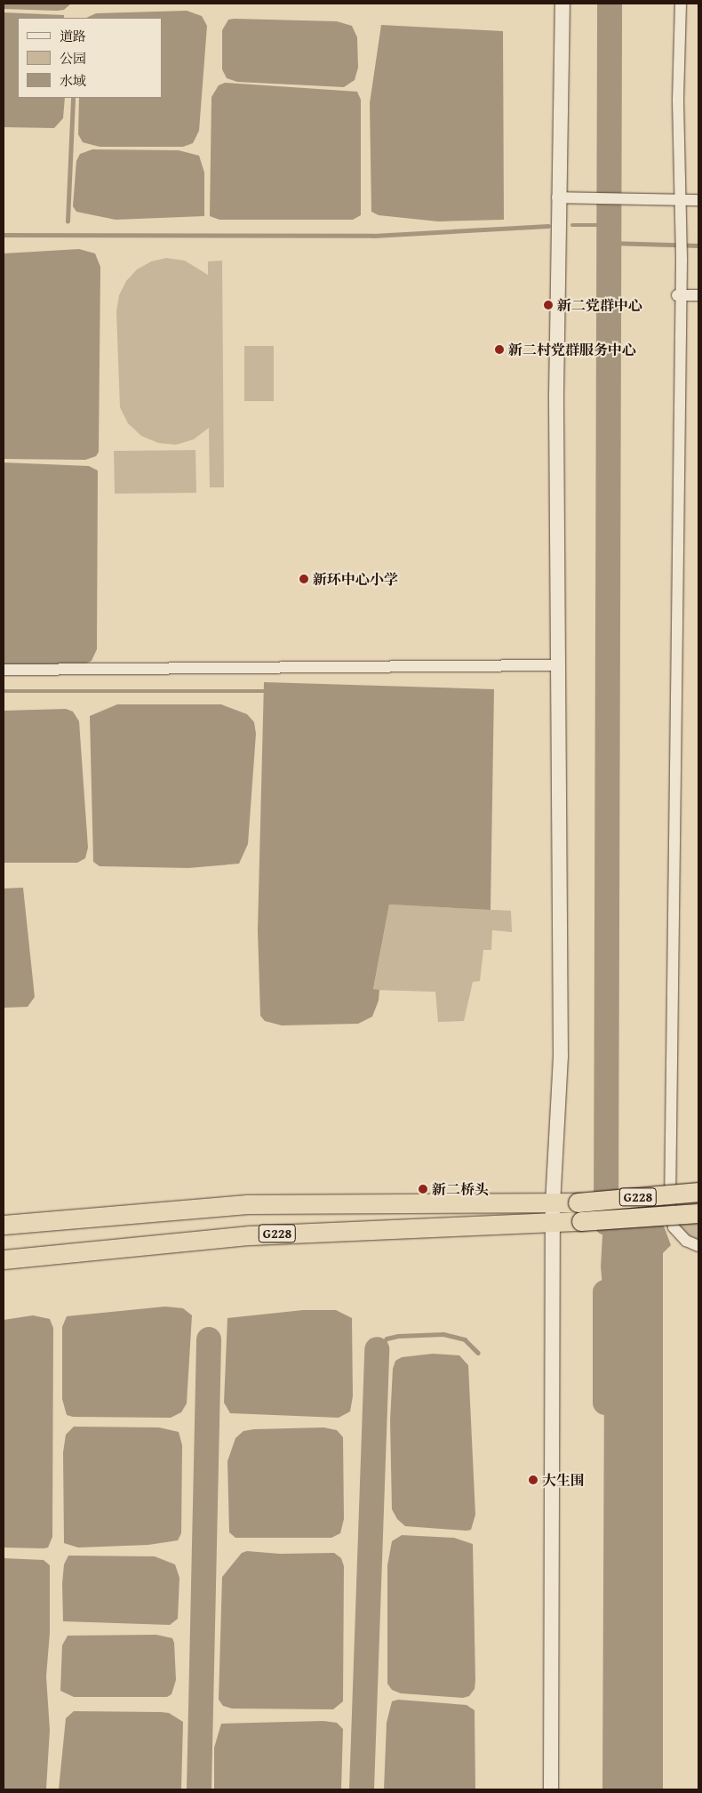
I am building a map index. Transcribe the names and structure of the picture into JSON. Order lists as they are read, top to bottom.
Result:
{
  "streets": {
    "highway": ["G228"]
  },
  "places": [
    "新二党群中心",
    "新二村党群服务中心",
    "新环中心小学",
    "新二桥头",
    "大生围"
  ],
  "legend": ["道路", "公园", "水域"]
}
